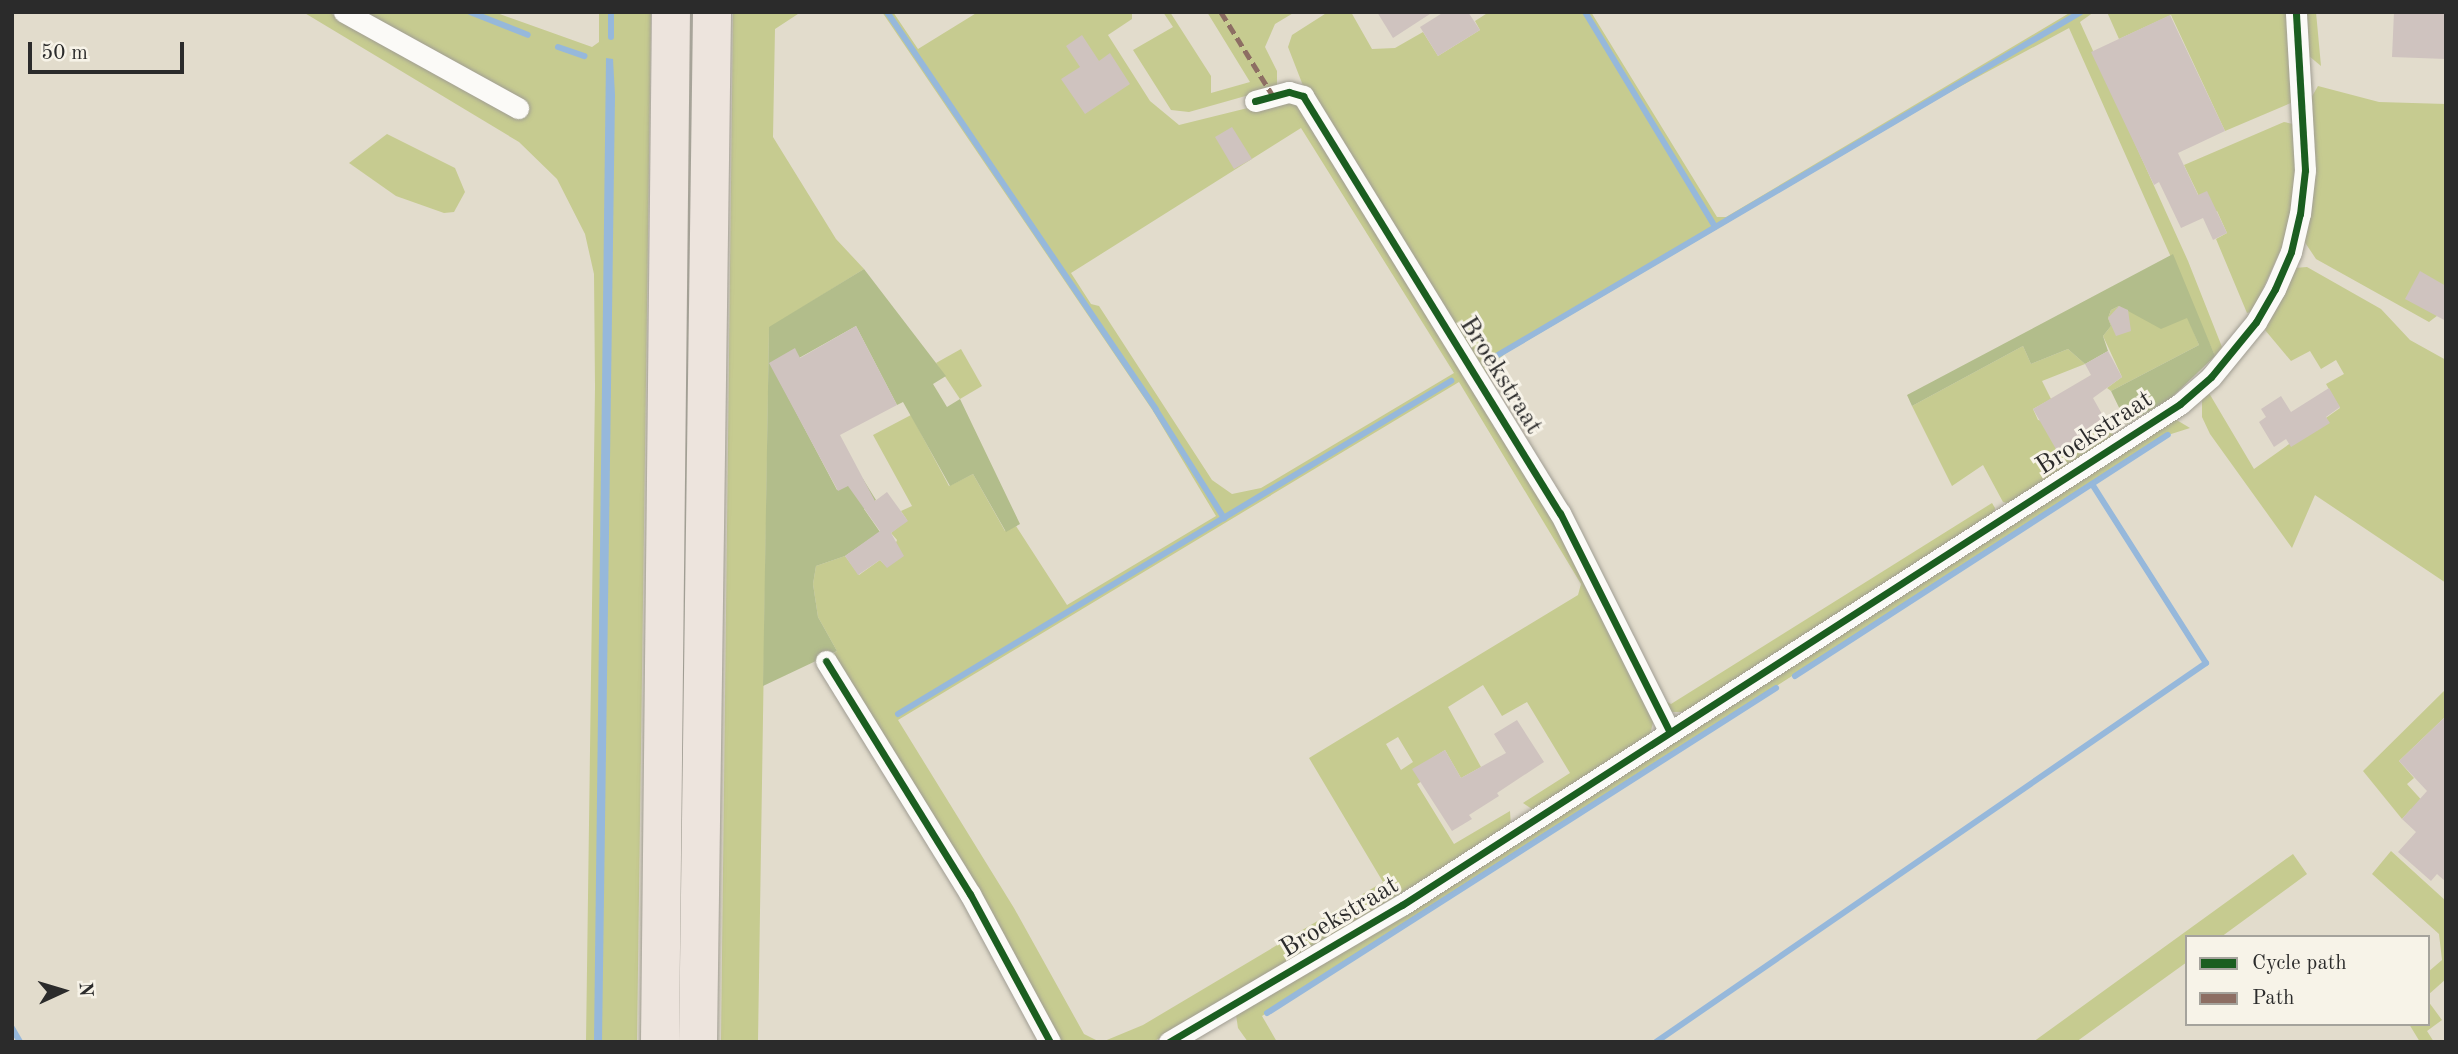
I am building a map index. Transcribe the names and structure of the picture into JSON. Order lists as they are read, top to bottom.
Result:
{
  "streets": {
    "street": ["Broekstraat"]
  },
  "legend": ["Cycle path", "Path"],
  "scale_bar": "50 m",
  "north": "right"
}
